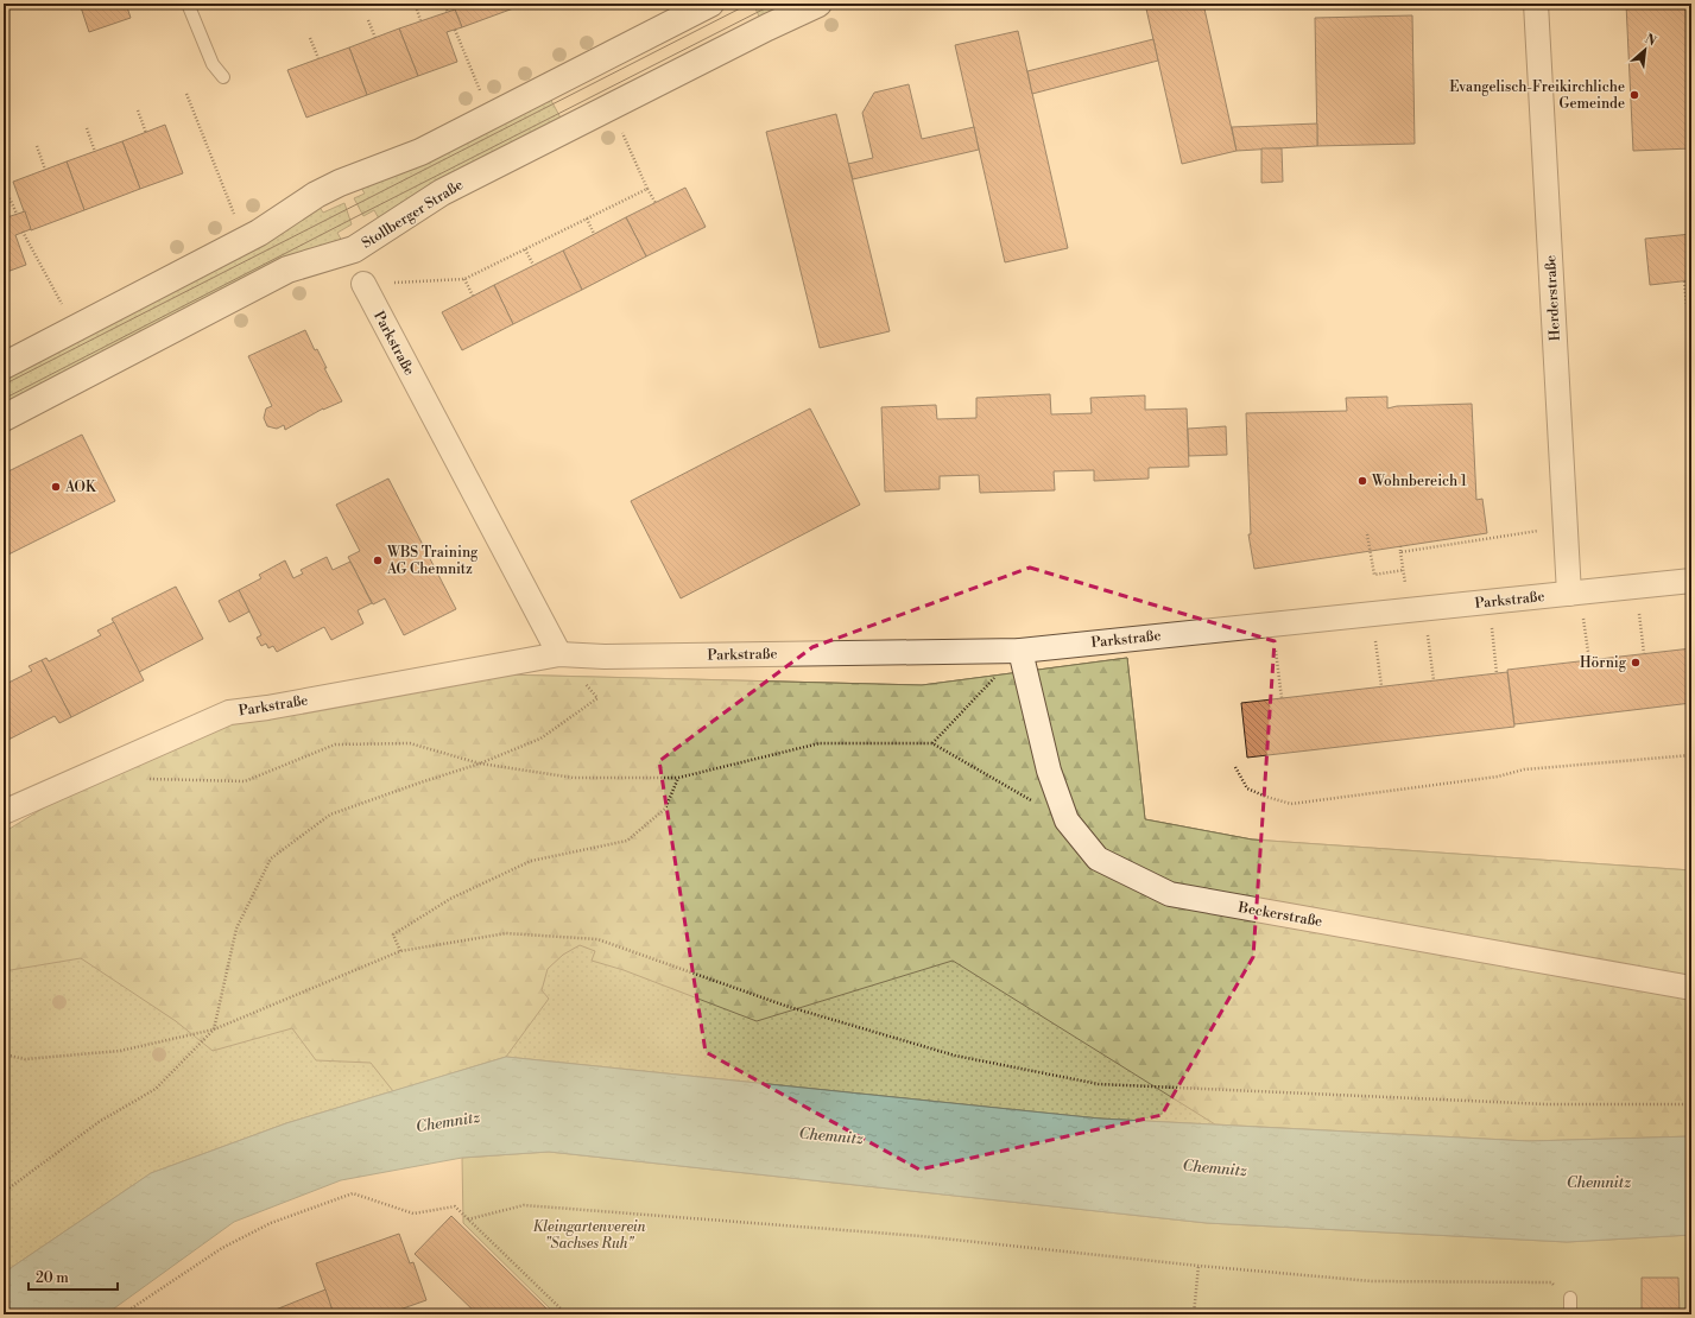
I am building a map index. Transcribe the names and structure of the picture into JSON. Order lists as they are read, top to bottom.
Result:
{
  "streets": {
    "main road": ["Stollberger Straße"],
    "street": ["Herderstraße", "Parkstraße", "Beckerstraße"]
  },
  "crossings": [
    ["Herderstraße", "Parkstraße"],
    ["Parkstraße", "Beckerstraße"]
  ],
  "water": ["Chemnitz"],
  "parks": ["Kleingartenverein \"Sachses Ruh\""],
  "places": [
    "Evangelisch-Freikirchliche Gemeinde",
    "Wohnbereich 1",
    "AOK",
    "WBS Training AG Chemnitz",
    "Hörnig"
  ],
  "scale_bar": "20 m",
  "north": "top right"
}
